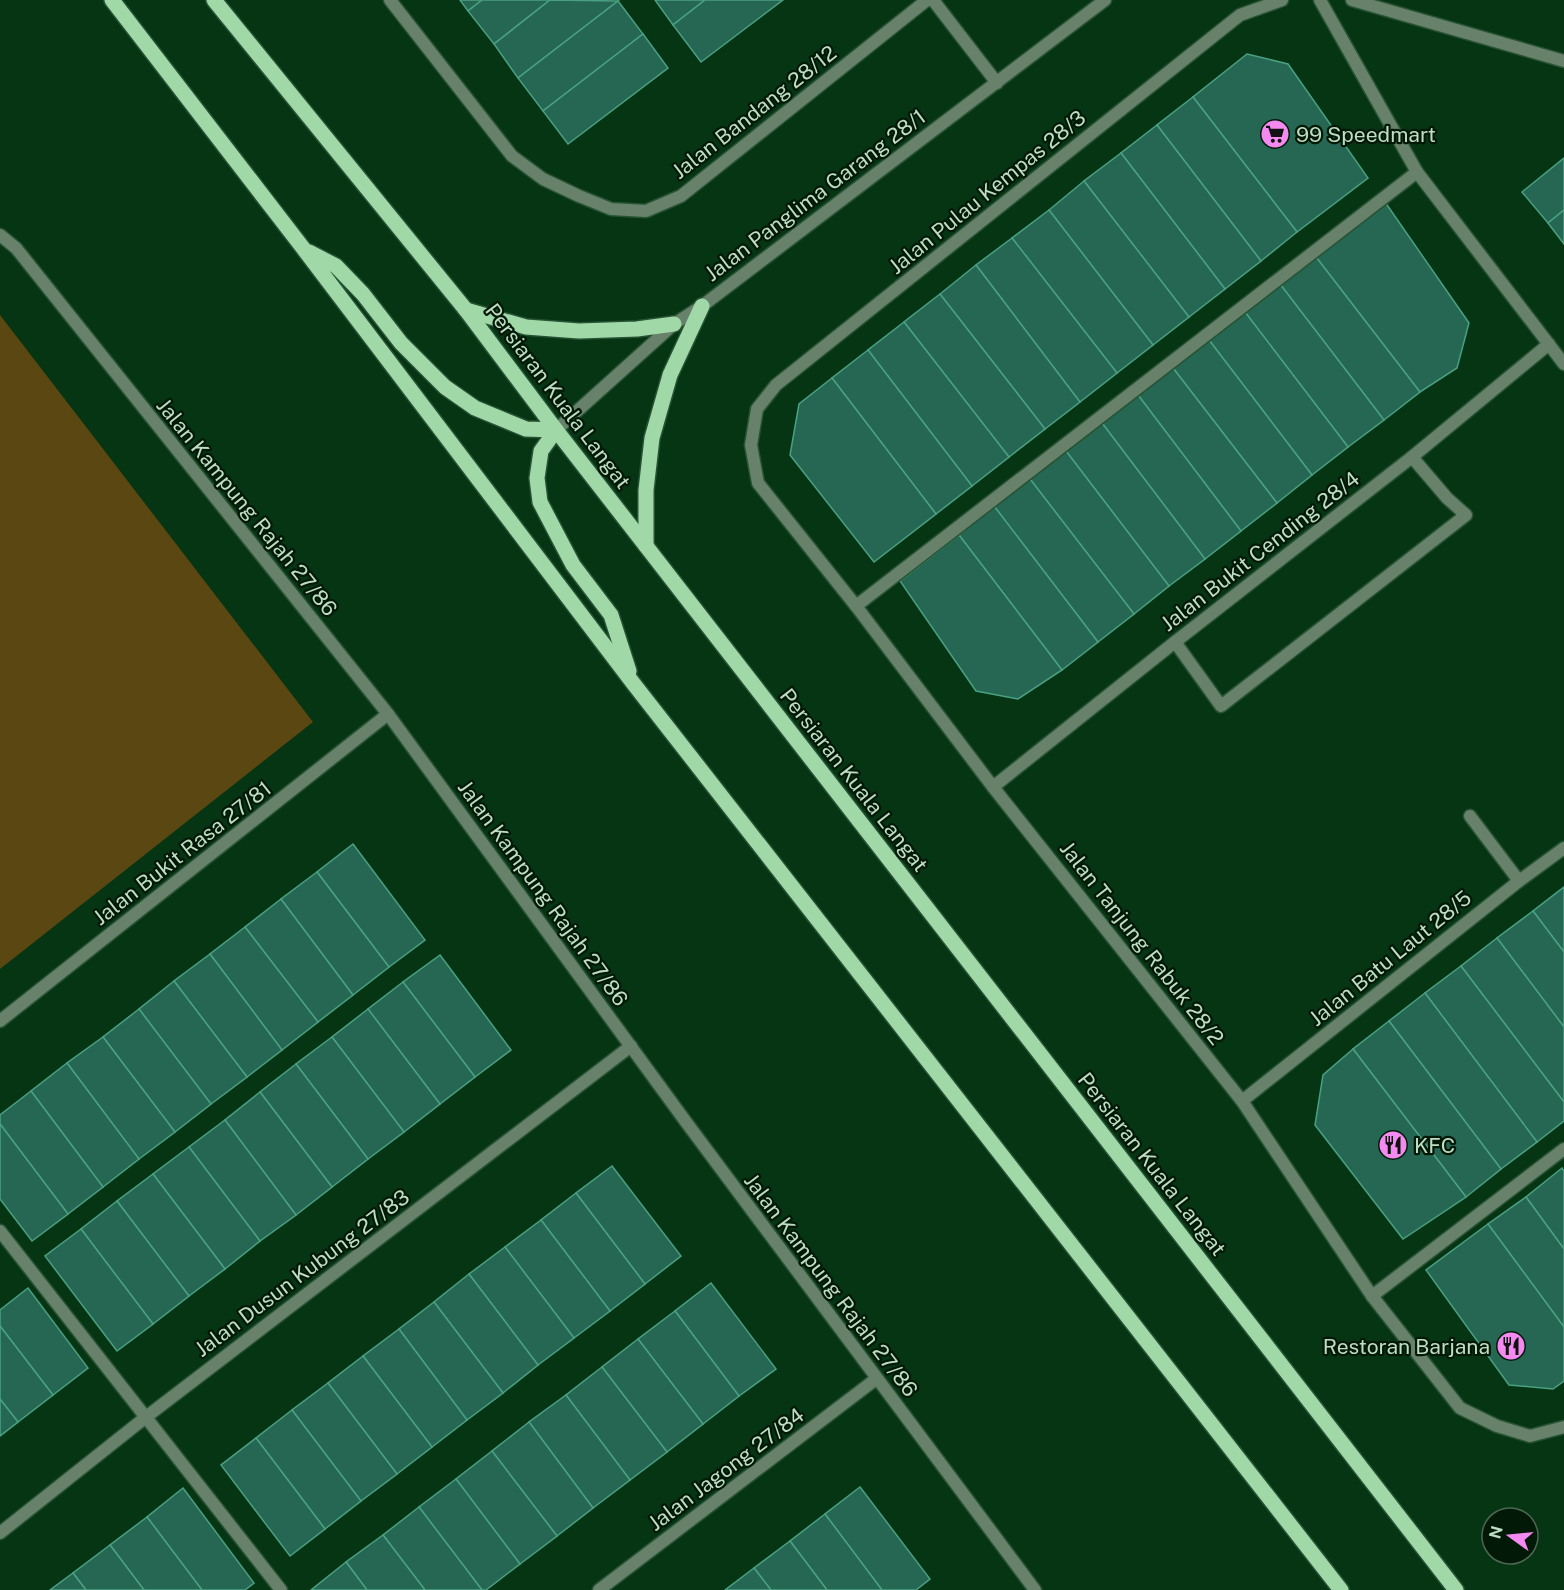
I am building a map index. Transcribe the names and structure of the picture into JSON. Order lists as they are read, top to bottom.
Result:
{
  "streets": {
    "main road": ["Persiaran Kuala Langat"],
    "street": [
      "Jalan Bandang 28/12",
      "Jalan Pulau Kempas 28/3",
      "Jalan Panglima Garang 28/1",
      "Jalan Kampung Rajah 27/86",
      "Jalan Bukit Cending 28/4",
      "Jalan Bukit Rasa 27/81",
      "Jalan Tanjung Rabuk 28/2",
      "Jalan Batu Laut 28/5",
      "Jalan Dusun Kubung 27/83",
      "Jalan Jagong 27/84"
    ]
  },
  "crossings": [
    ["Jalan Pulau Kempas 28/3", "Jalan Tanjung Rabuk 28/2"],
    ["Jalan Panglima Garang 28/1", "Persiaran Kuala Langat"],
    ["Jalan Kampung Rajah 27/86", "Jalan Bukit Rasa 27/81"],
    ["Jalan Kampung Rajah 27/86", "Jalan Dusun Kubung 27/83"],
    ["Jalan Kampung Rajah 27/86", "Jalan Jagong 27/84"],
    ["Jalan Bukit Cending 28/4", "Jalan Tanjung Rabuk 28/2"],
    ["Jalan Tanjung Rabuk 28/2", "Jalan Batu Laut 28/5"]
  ],
  "places": {
    "supermarket": ["99 Speedmart"],
    "restaurant": ["KFC", "Restoran Barjana"]
  },
  "north": "left"
}
